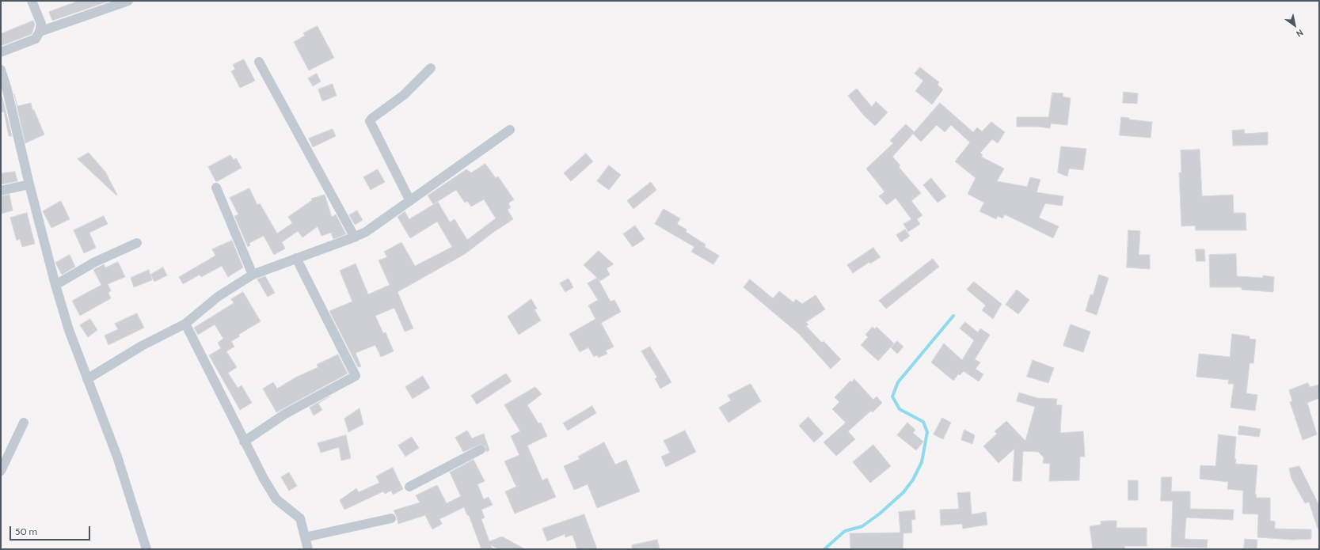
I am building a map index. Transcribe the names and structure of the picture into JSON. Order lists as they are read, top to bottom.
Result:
{
  "scale_bar": "50 m",
  "north": "bottom right"
}
